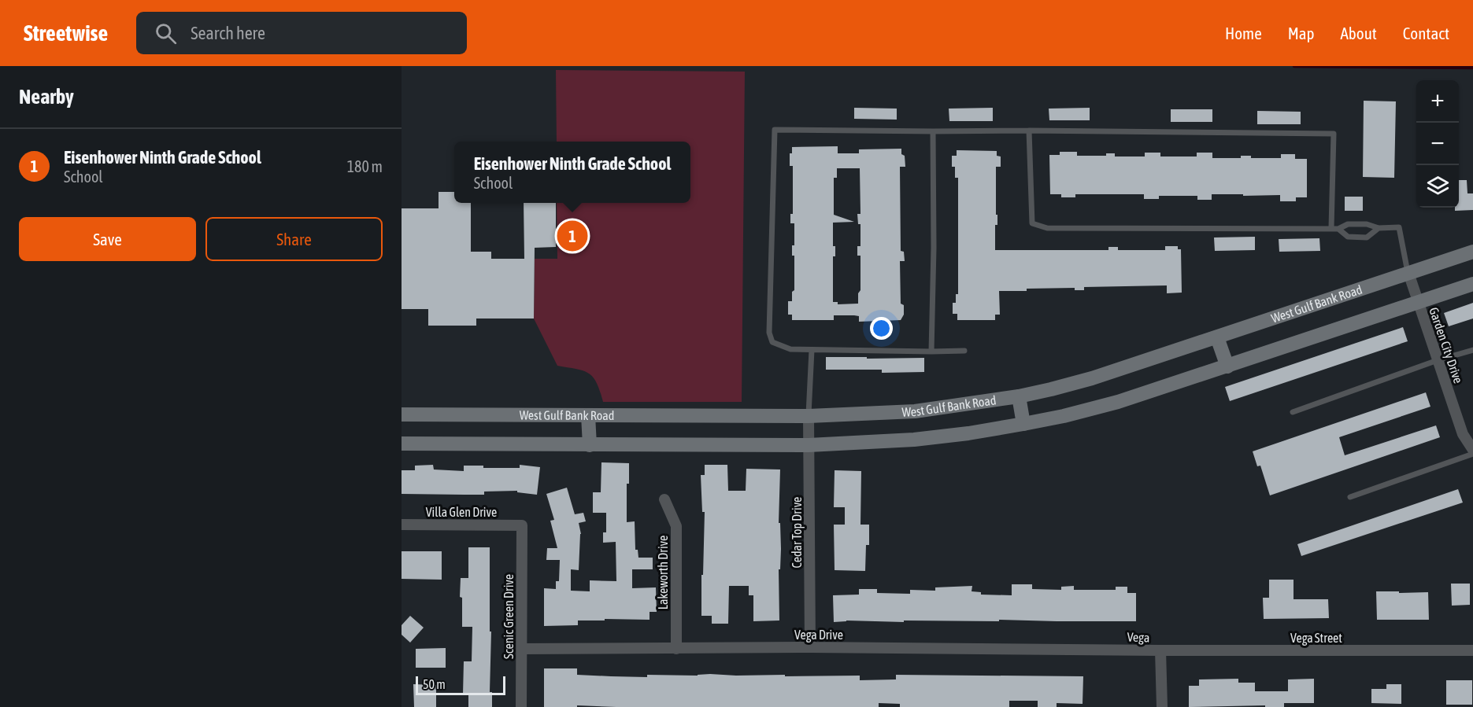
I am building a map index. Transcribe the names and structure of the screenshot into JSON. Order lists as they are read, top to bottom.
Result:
{
  "streets": {
    "main road": ["West Gulf Bank Road"],
    "street": [
      "Garden City Drive",
      "Villa Glen Drive",
      "Cedar Top Drive",
      "Lakeworth Drive",
      "Scenic Green Drive",
      "Vega Drive",
      "Vega",
      "Vega Street"
    ]
  },
  "crossings": [
    ["West Gulf Bank Road", "Garden City Drive"],
    ["West Gulf Bank Road", "Cedar Top Drive"],
    ["Villa Glen Drive", "Scenic Green Drive"],
    ["Cedar Top Drive", "Vega Drive"],
    ["Lakeworth Drive", "Vega Drive"],
    ["Scenic Green Drive", "Vega Drive"],
    ["Vega Drive", "Vega"],
    ["Vega", "Vega Street"]
  ],
  "scale_bar": "50 m",
  "page": {
    "header": "Streetwise",
    "search": "Search here",
    "nav": [
      "Home",
      "Map",
      "About",
      "Contact"
    ],
    "heading": "Nearby",
    "map_buttons": ["+", "−"],
    "list": [
      {
        "mark": "1",
        "name": "Eisenhower Ninth Grade School",
        "note": "School",
        "value": "180 m"
      }
    ],
    "popup": ["Eisenhower Ninth Grade School", "School"],
    "buttons": ["Save", "Share"],
    "pins": "1",
    "scale": "50 m"
  }
}
